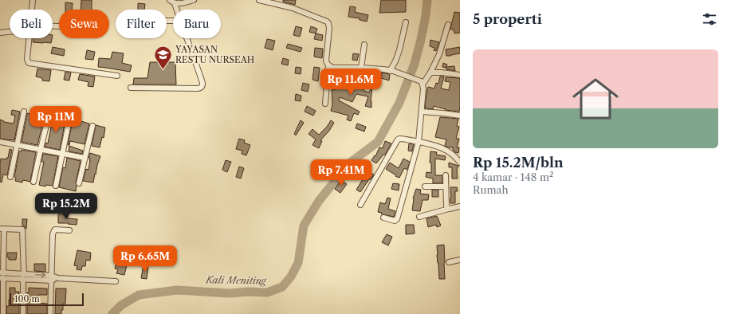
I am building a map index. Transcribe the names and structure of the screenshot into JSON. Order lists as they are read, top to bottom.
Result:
{
  "water": ["Kali Meniting"],
  "places": {
    "school or university": ["YAYASAN RESTU NURSEAH"]
  },
  "scale_bar": "100 m",
  "page": {
    "heading": "5 properti",
    "chip": [
      "Beli",
      "Sewa",
      "Filter",
      "Baru"
    ],
    "list": [
      {
        "name": "Rp 15.2M/bln",
        "note": "4 kamar · 148 m² · Rumah"
      }
    ],
    "price": [
      "Rp 11.6M",
      "Rp 11M",
      "Rp 7.41M",
      "Rp 15.2M",
      "Rp 6.65M"
    ],
    "scale": "100 m"
  }
}
